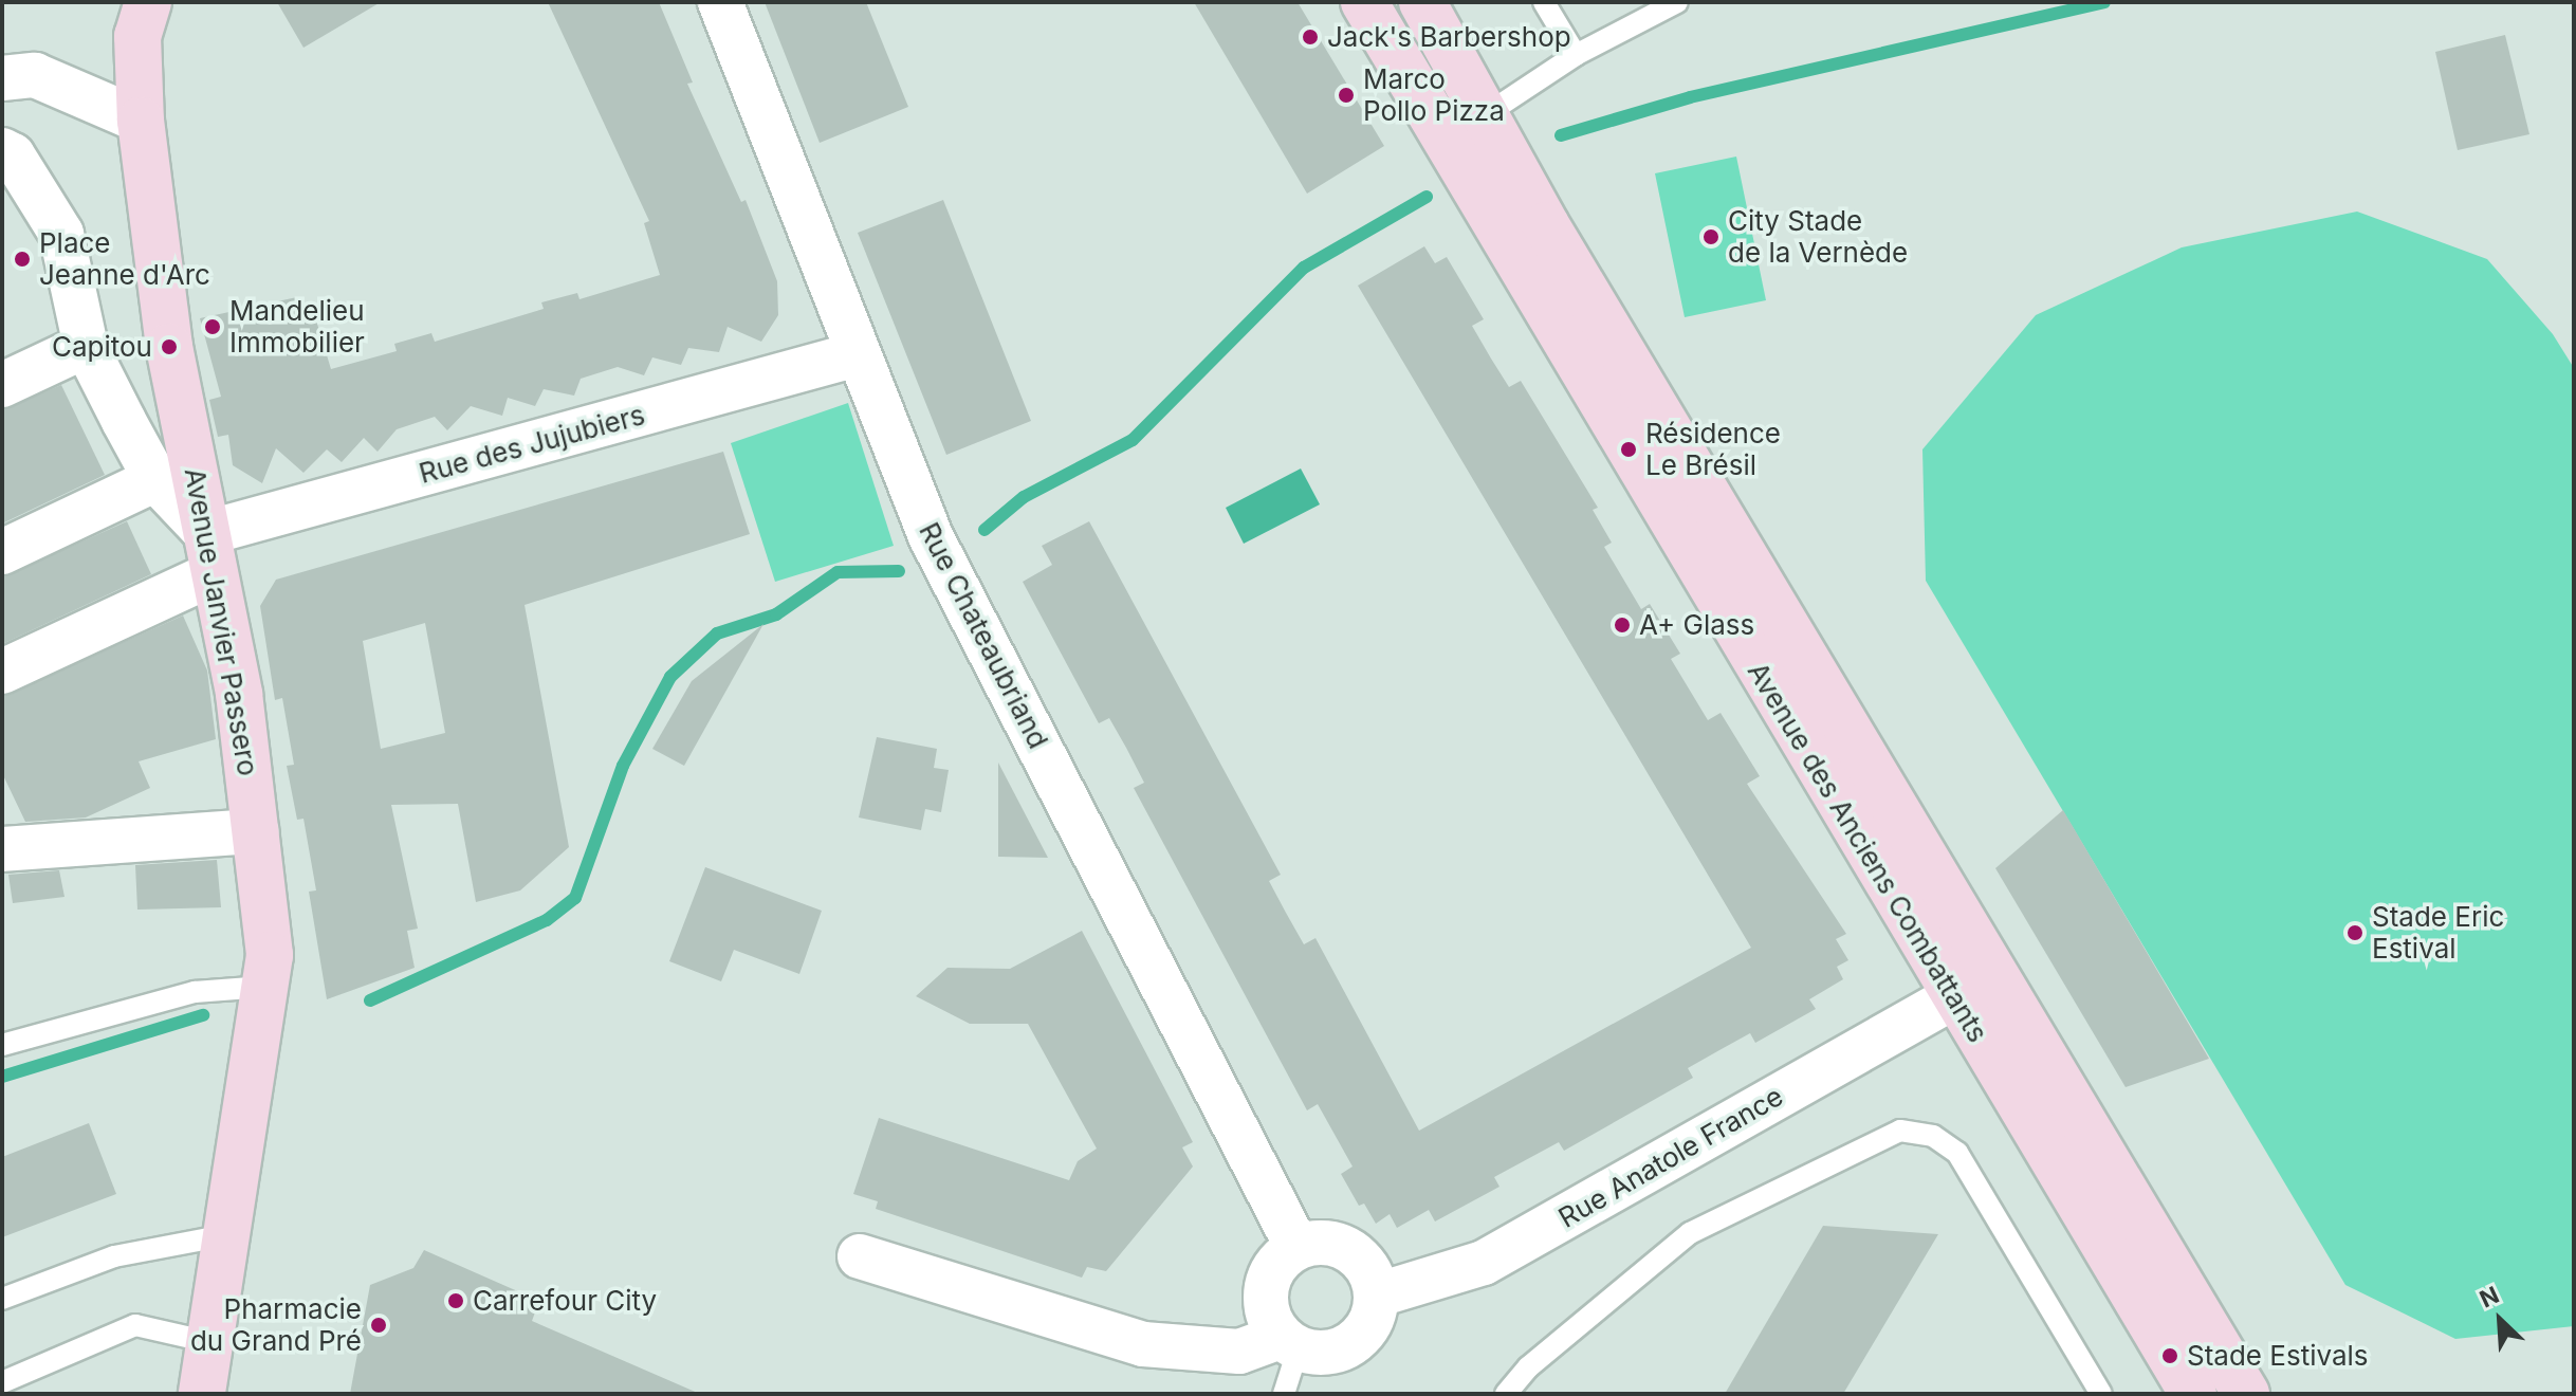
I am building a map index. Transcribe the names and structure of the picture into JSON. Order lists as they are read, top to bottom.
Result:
{
  "streets": {
    "main road": ["Avenue Janvier Passero", "Avenue des Anciens Combattants"],
    "street": ["Rue des Jujubiers", "Rue Chateaubriand", "Rue Anatole France"]
  },
  "crossings": [
    ["Rue des Jujubiers", "Avenue Janvier Passero"],
    ["Rue des Jujubiers", "Rue Chateaubriand"],
    ["Rue Chateaubriand", "Rue Anatole France"],
    ["Avenue des Anciens Combattants", "Rue Anatole France"]
  ],
  "places": [
    "Jack's Barbershop",
    "Marco Pollo Pizza",
    "City Stade de la Vernède",
    "Place Jeanne d'Arc",
    "Mandelieu Immobilier",
    "Capitou",
    "Résidence Le Brésil",
    "A+ Glass",
    "Stade Eric Estival",
    "Carrefour City",
    "Pharmacie du Grand Pré",
    "Stade Estivals"
  ],
  "north": "top left"
}
